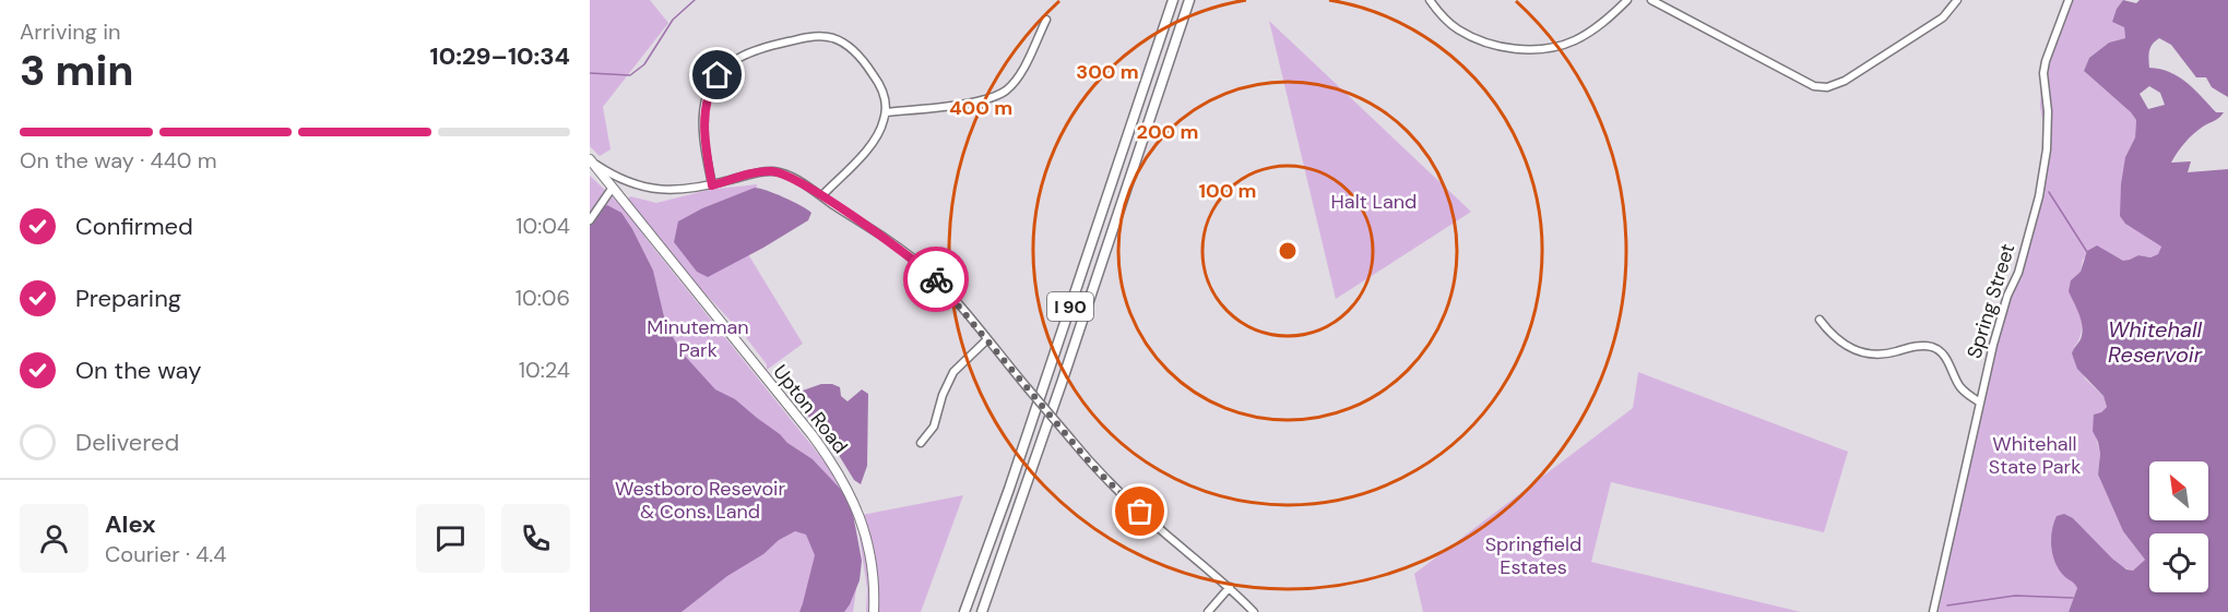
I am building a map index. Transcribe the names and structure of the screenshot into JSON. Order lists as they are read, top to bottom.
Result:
{
  "streets": {
    "highway": ["I 90"],
    "main road": ["Upton Road"],
    "street": ["Spring Street"]
  },
  "water": ["Whitehall Reservoir"],
  "parks": [
    "Halt Land",
    "Minuteman Park",
    "Whitehall State Park",
    "Westboro Resevoir & Cons. Land",
    "Springfield Estates"
  ],
  "north": "top left",
  "page": {
    "heading": ["3 min", "Arriving in", "10:29–10:34"],
    "panel": ["Alex", "Courier · 4.4"],
    "bar": "On the way · 440 m",
    "list": [
      ["Confirmed", "10:04"],
      ["Preparing", "10:06"],
      ["On the way", "10:24"],
      "Delivered"
    ]
  },
  "rings": [
    "300 m",
    "400 m",
    "200 m",
    "100 m"
  ]
}
